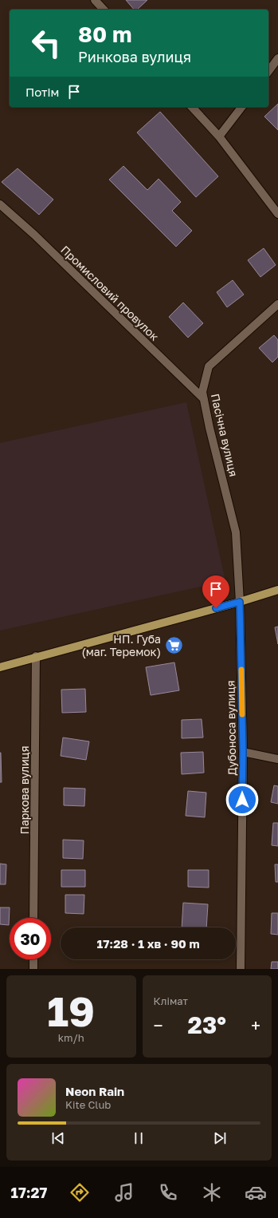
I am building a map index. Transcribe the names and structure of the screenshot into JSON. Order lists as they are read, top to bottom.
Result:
{
  "streets": {
    "street": [
      "Промисловий провулок",
      "Пасічна вулиця",
      "Дубоноса вулиця",
      "Паркова вулиця"
    ]
  },
  "crossings": [
    ["Промисловий провулок", "Пасічна вулиця"],
    ["Пасічна вулиця", "Дубоноса вулиця"]
  ],
  "places": {
    "supermarket": ["НП. Губа (маг. Теремок)"]
  },
  "page": {
    "turn": ["80 m", "Ринкова вулиця"],
    "then": "Потім",
    "limit": "30",
    "trip": "17:28 · 1 хв · 90 m",
    "tile": [
      ["19", "km/h"],
      "Клімат"
    ],
    "heat": ["−", "23°", "+"],
    "song": ["Neon Rain", "Kite Club"],
    "tabs": "17:27"
  }
}
